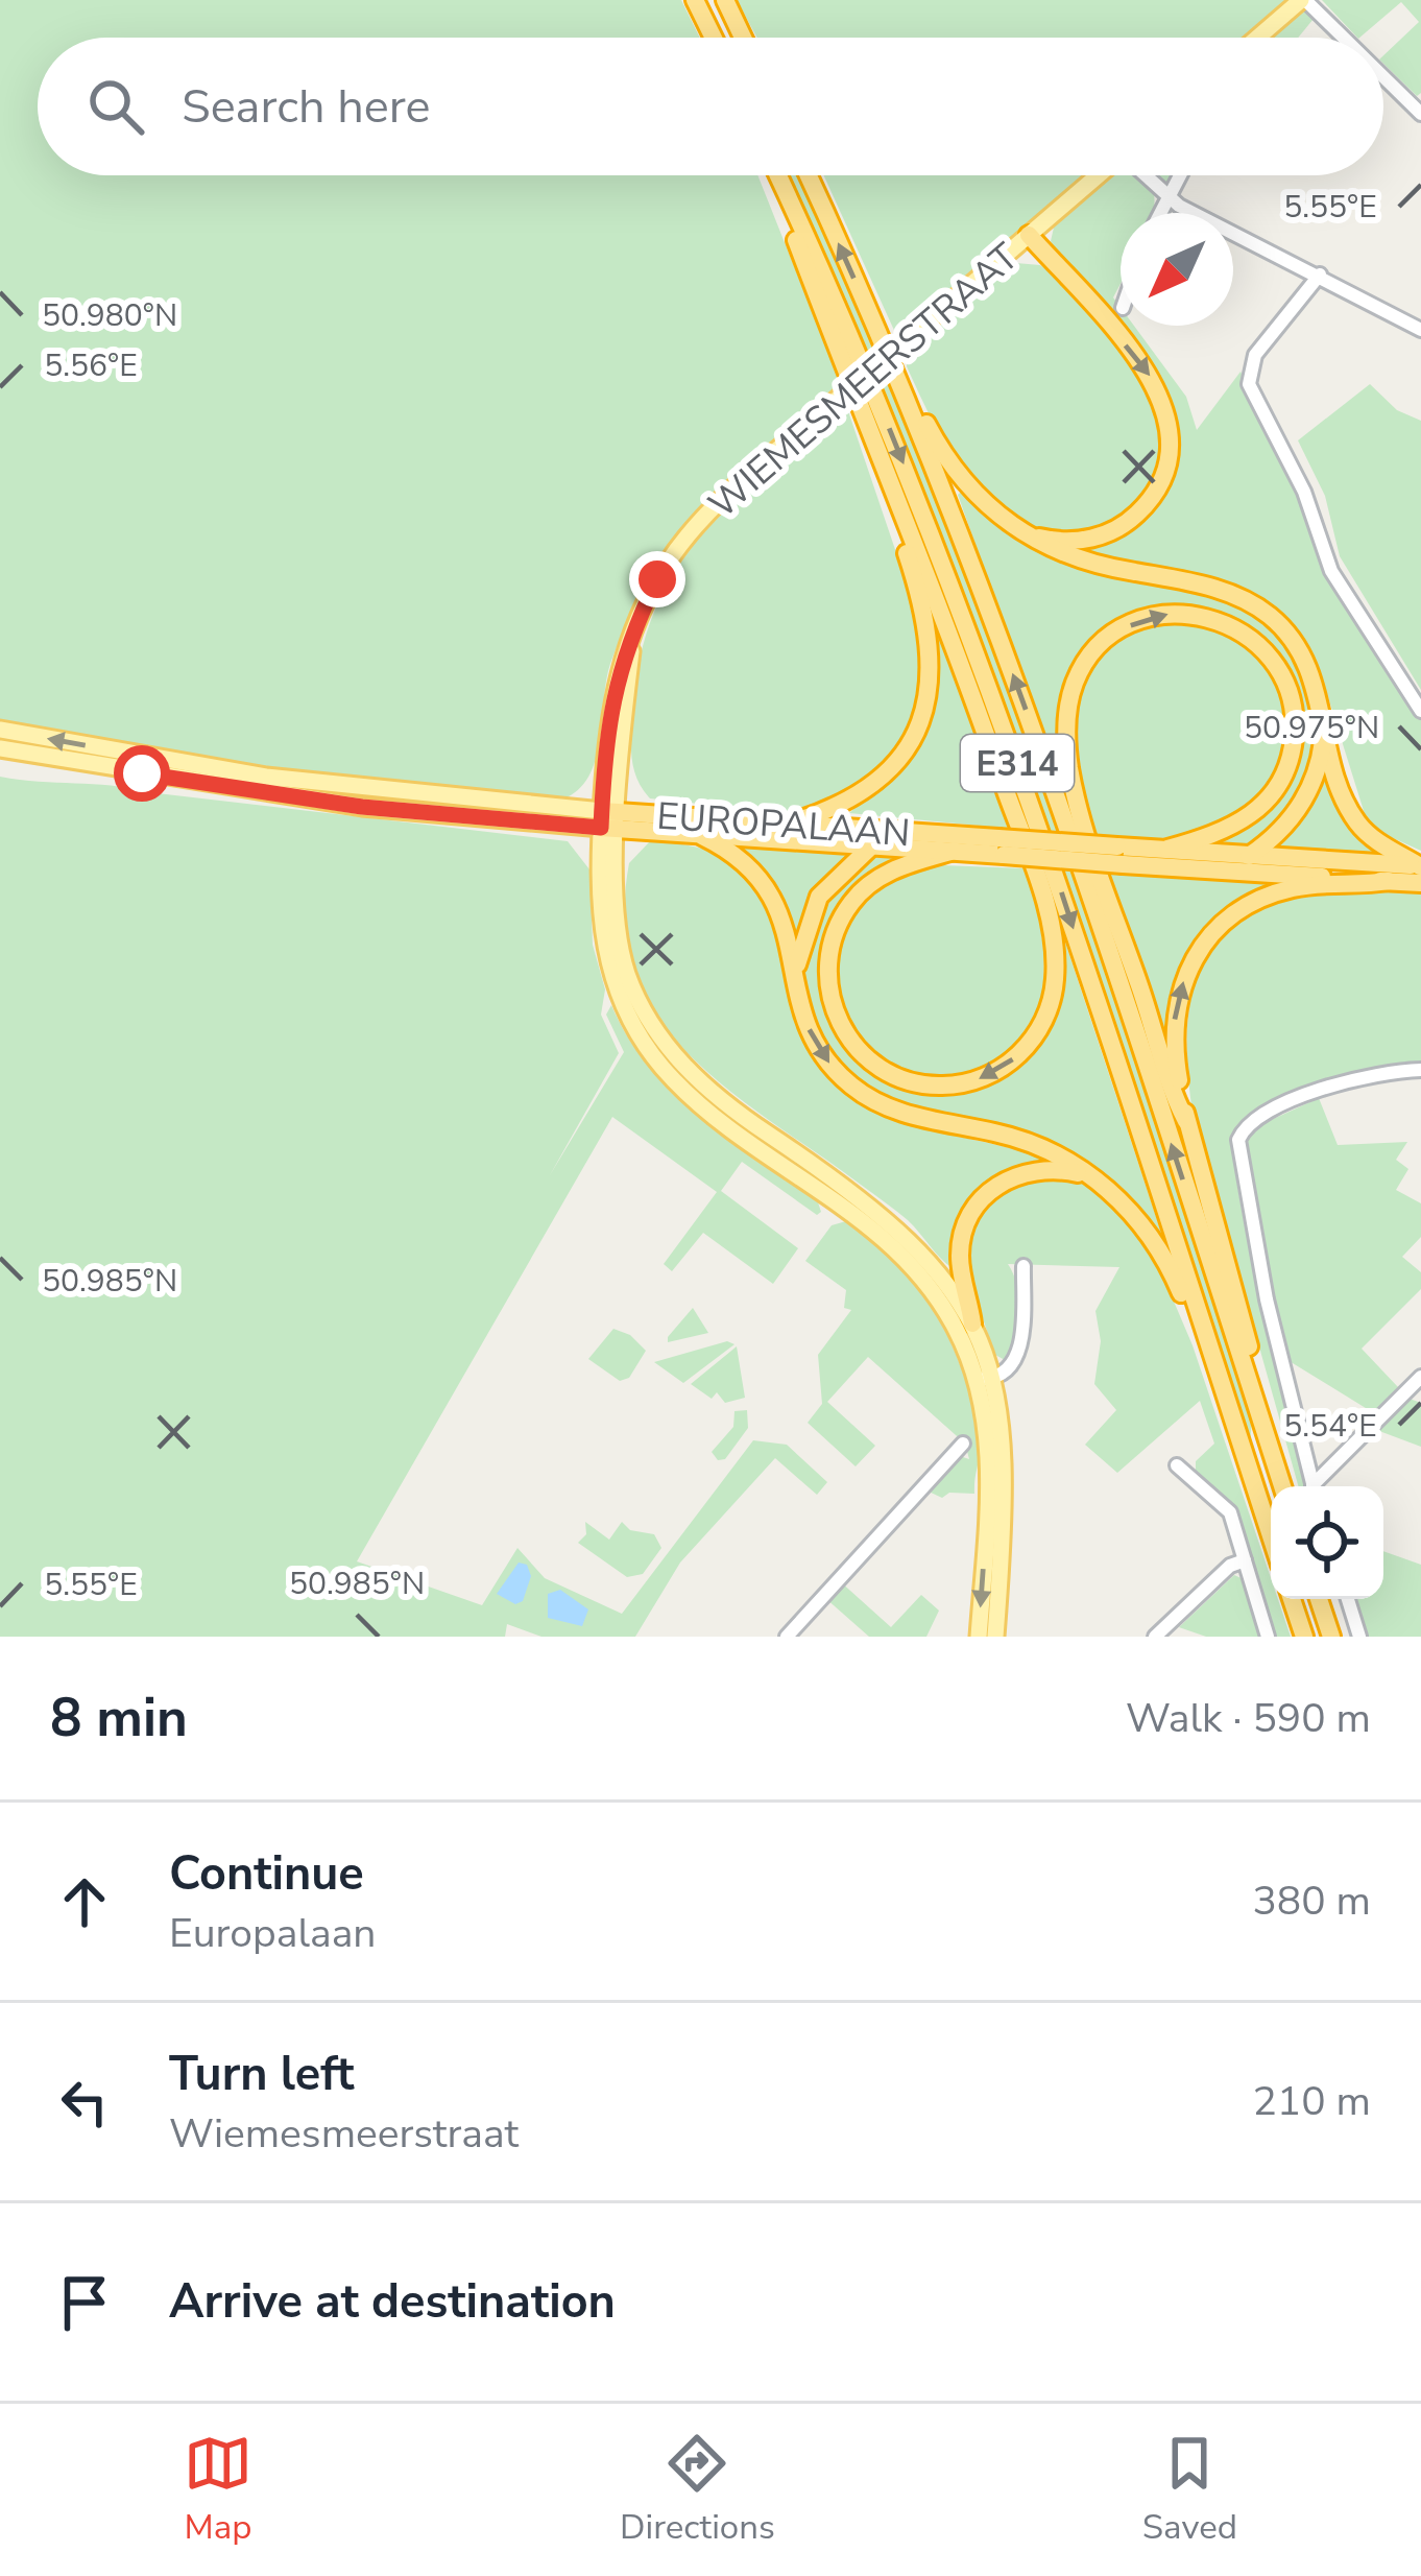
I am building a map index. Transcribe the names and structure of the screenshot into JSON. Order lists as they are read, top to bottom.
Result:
{
  "streets": {
    "highway": ["E314", "EUROPALAAN"],
    "main road": ["WIEMESMEERSTRAAT"]
  },
  "crossings": [
    ["WIEMESMEERSTRAAT", "EUROPALAAN"]
  ],
  "north": "bottom left",
  "page": {
    "search": "Search here",
    "heading": ["8 min", "Walk · 590 m"],
    "list": [
      ["Continue", "Europalaan", "380 m"],
      ["Turn left", "Wiemesmeerstraat", "210 m"],
      "Arrive at destination"
    ],
    "nav": ["Map", "Directions", "Saved"]
  },
  "coordinates": [
    "5.55°E",
    "50.980°N",
    "5.56°E",
    "50.975°N",
    "50.985°N",
    "5.54°E"
  ]
}
